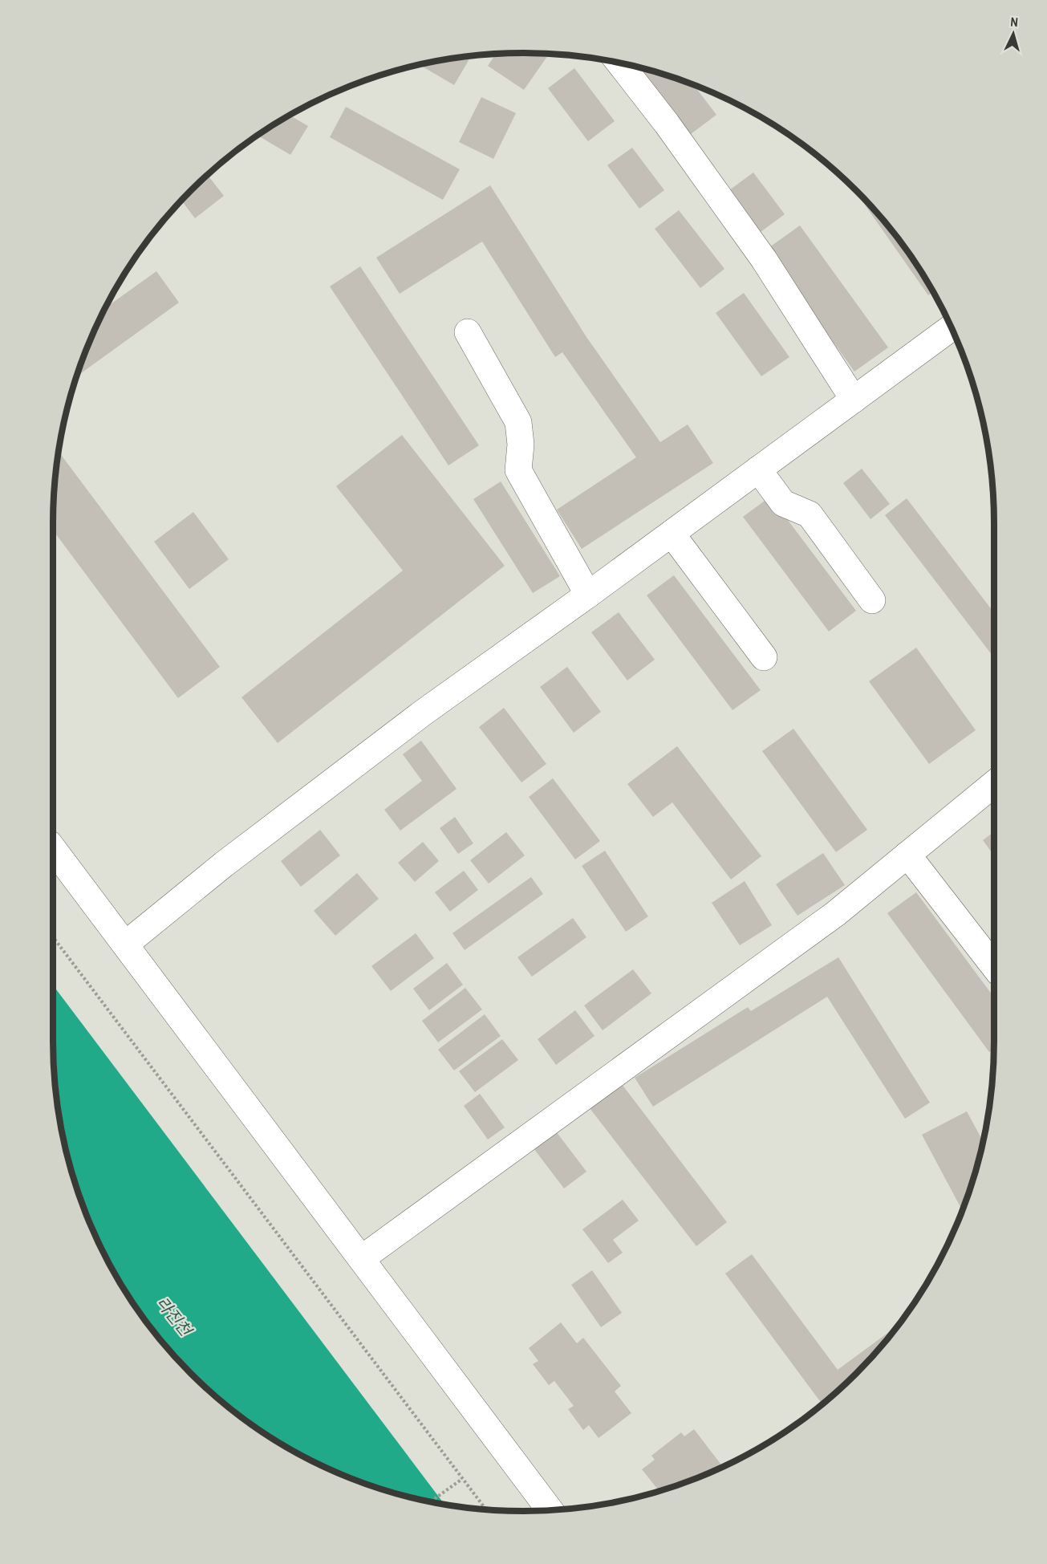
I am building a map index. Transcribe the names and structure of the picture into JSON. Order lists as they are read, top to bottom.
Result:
{
  "water": ["라진천"],
  "north": "top"
}
